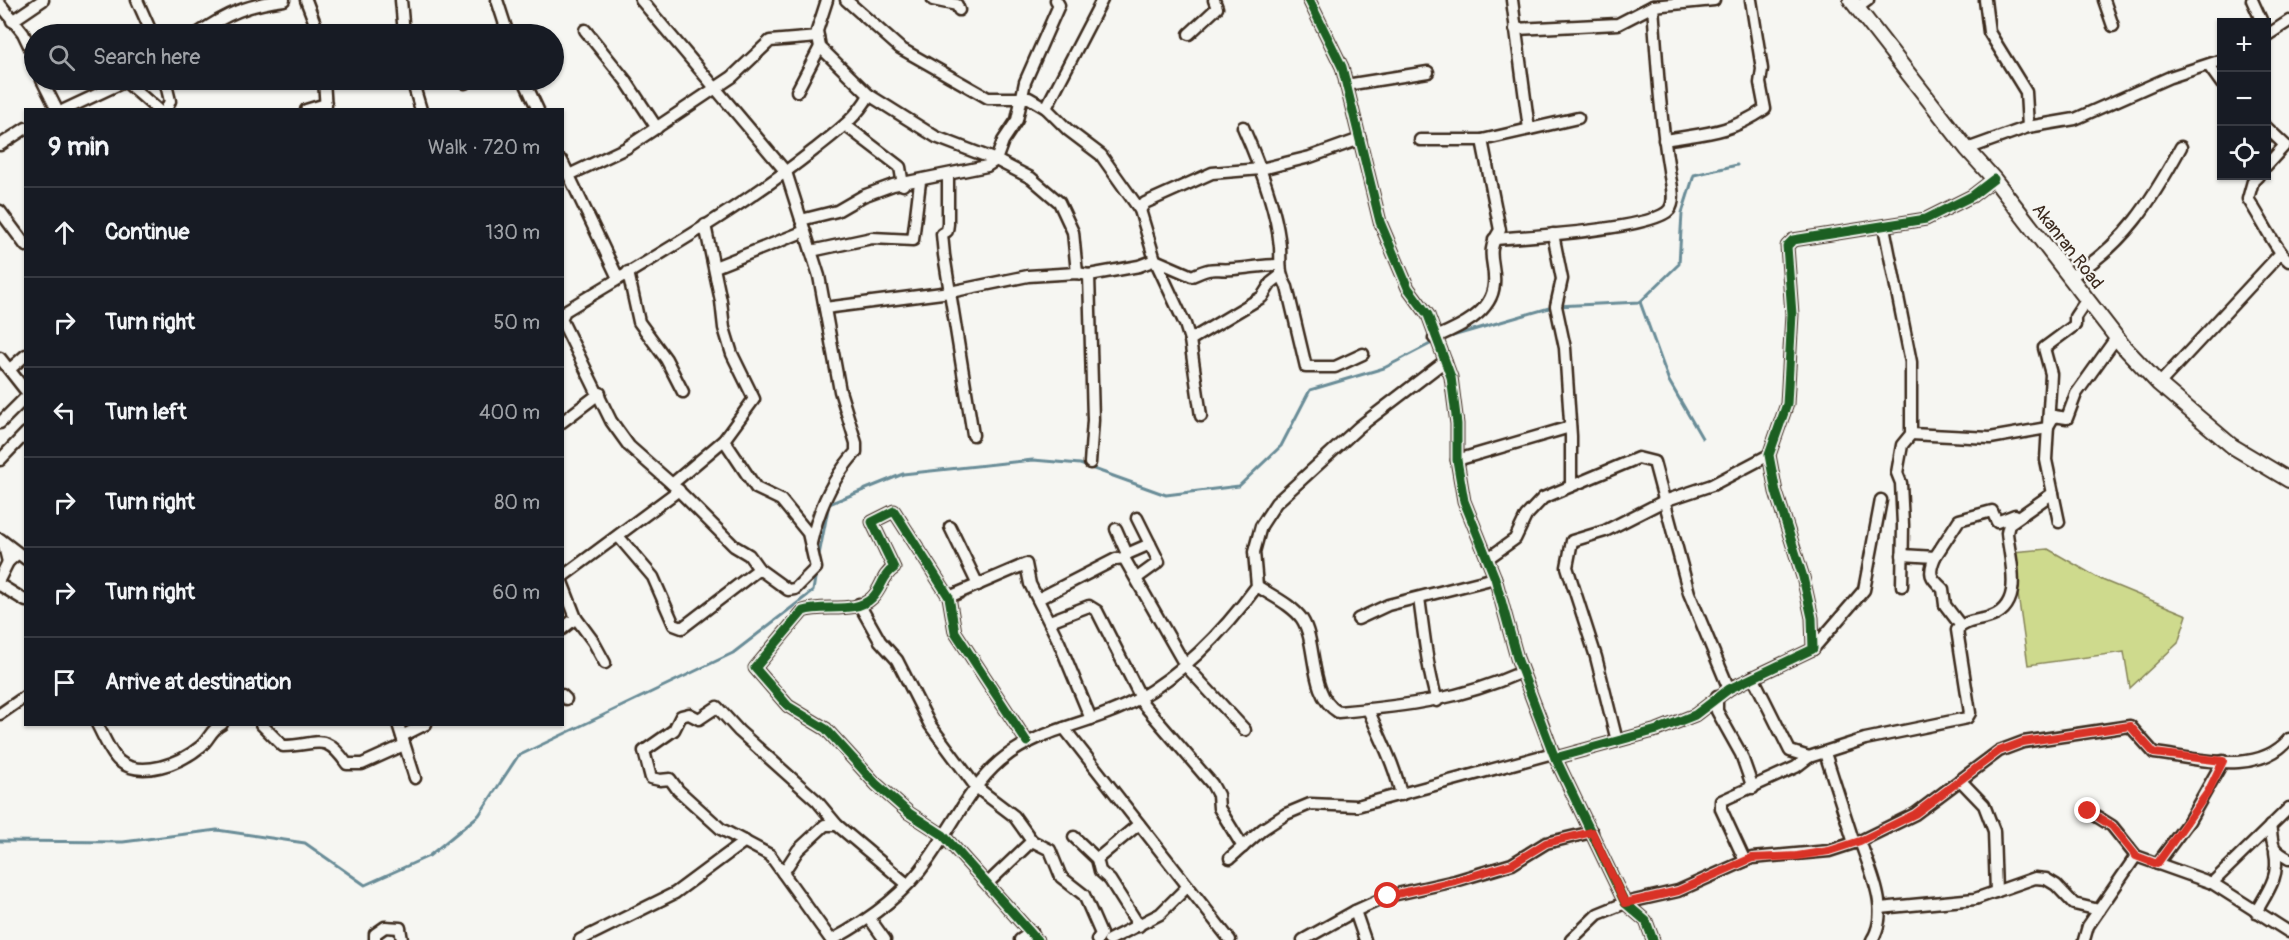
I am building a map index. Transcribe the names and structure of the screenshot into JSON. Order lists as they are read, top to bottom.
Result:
{
  "streets": {
    "main road": ["Akanran Road"]
  },
  "page": {
    "map_buttons": ["+", "−"],
    "search": "Search here",
    "heading": ["9 min", "Walk · 720 m"],
    "list": [
      ["Continue", "130 m"],
      ["Turn right", "50 m"],
      ["Turn left", "400 m"],
      ["Turn right", "80 m"],
      ["Turn right", "60 m"],
      "Arrive at destination"
    ]
  }
}
